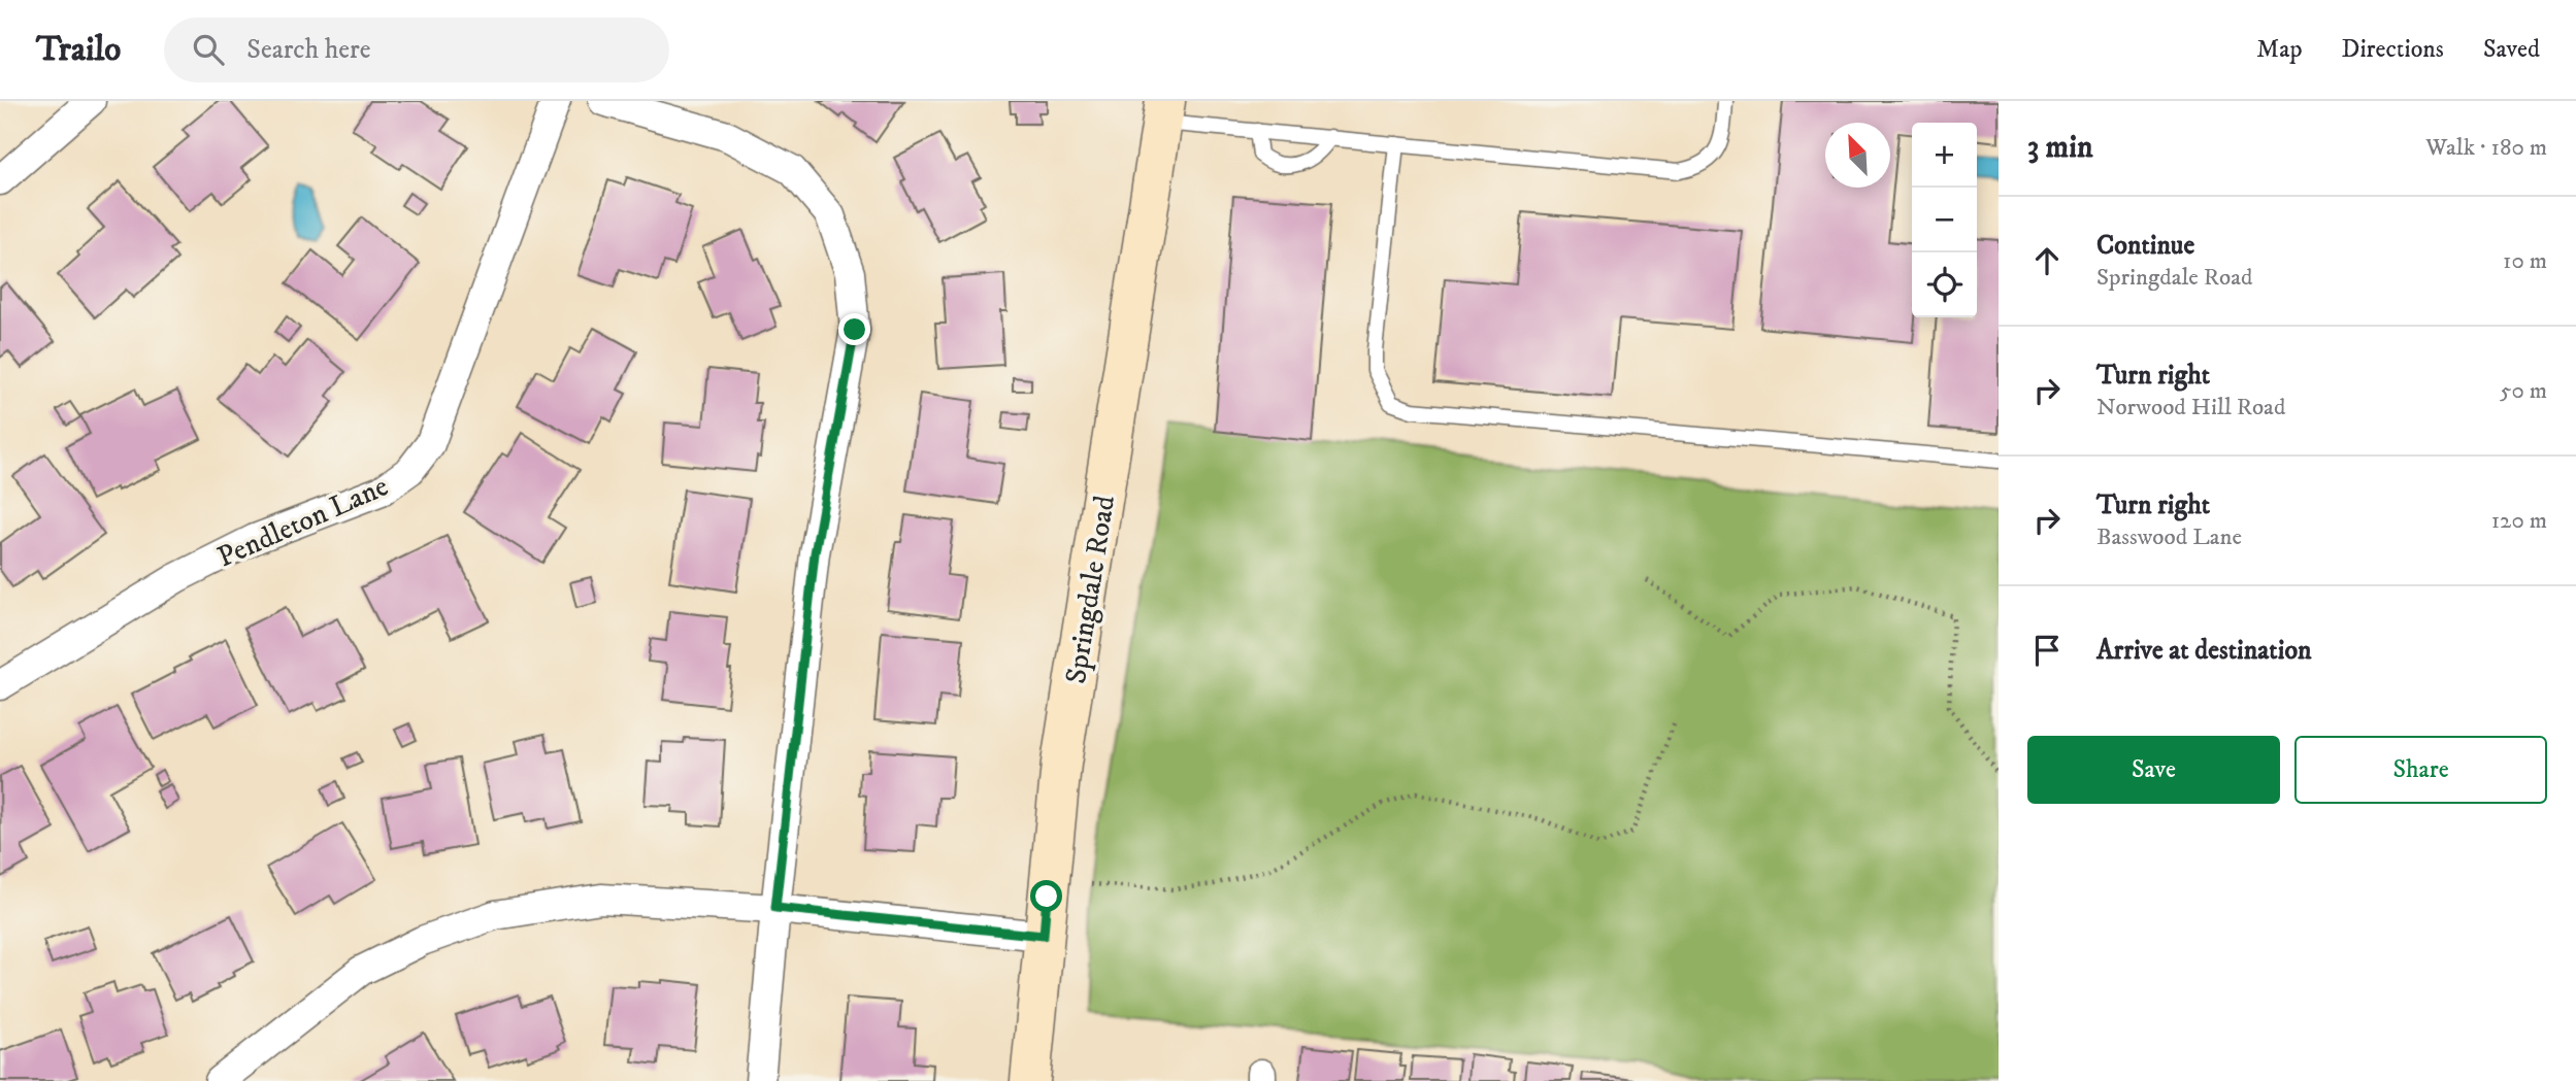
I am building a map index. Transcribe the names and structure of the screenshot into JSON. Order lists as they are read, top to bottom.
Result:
{
  "streets": {
    "main road": ["Springdale Road"],
    "street": ["Pendleton Lane"]
  },
  "north": "top left",
  "page": {
    "header": "Trailo",
    "search": "Search here",
    "nav": ["Map", "Directions", "Saved"],
    "heading": ["3 min", "Walk · 180 m"],
    "map_buttons": ["+", "−"],
    "list": [
      ["Continue", "Springdale Road", "10 m"],
      ["Turn right", "Norwood Hill Road", "50 m"],
      ["Turn right", "Basswood Lane", "120 m"],
      "Arrive at destination"
    ],
    "buttons": ["Save", "Share"]
  }
}
